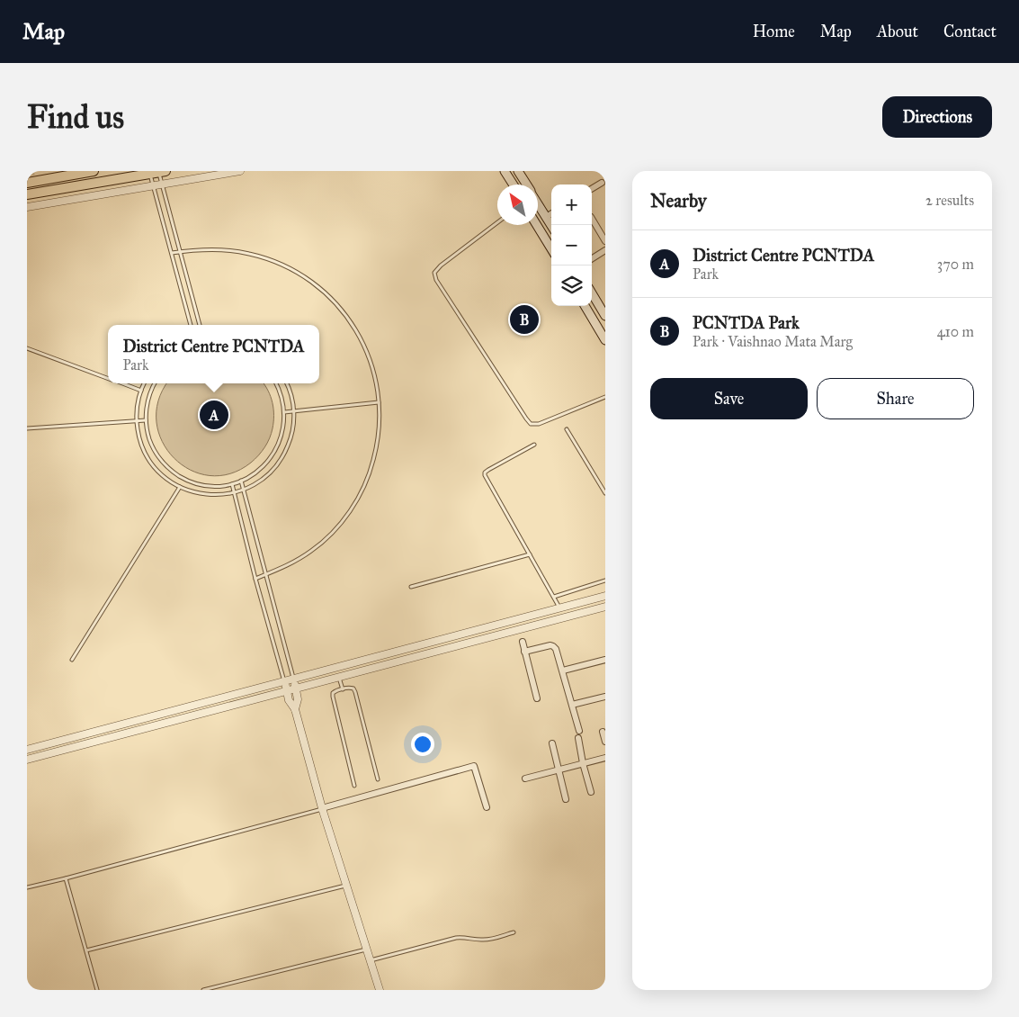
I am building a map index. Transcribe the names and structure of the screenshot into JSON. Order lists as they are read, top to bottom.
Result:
{
  "north": "top left",
  "page": {
    "header": "Map",
    "nav": [
      "Home",
      "Map",
      "About",
      "Contact"
    ],
    "buttons": [
      "Directions",
      ["Save", "Share"]
    ],
    "title": "Find us",
    "heading": ["Nearby", "2 results"],
    "map_buttons": ["+", "−"],
    "list": [
      {
        "mark": "A",
        "name": "District Centre PCNTDA",
        "note": "Park",
        "value": "370 m"
      },
      {
        "mark": "B",
        "name": "PCNTDA Park",
        "note": "Park · Vaishnao Mata Marg",
        "value": "410 m"
      }
    ],
    "pins": ["B", "A"],
    "popup": ["District Centre PCNTDA", "Park"]
  }
}
